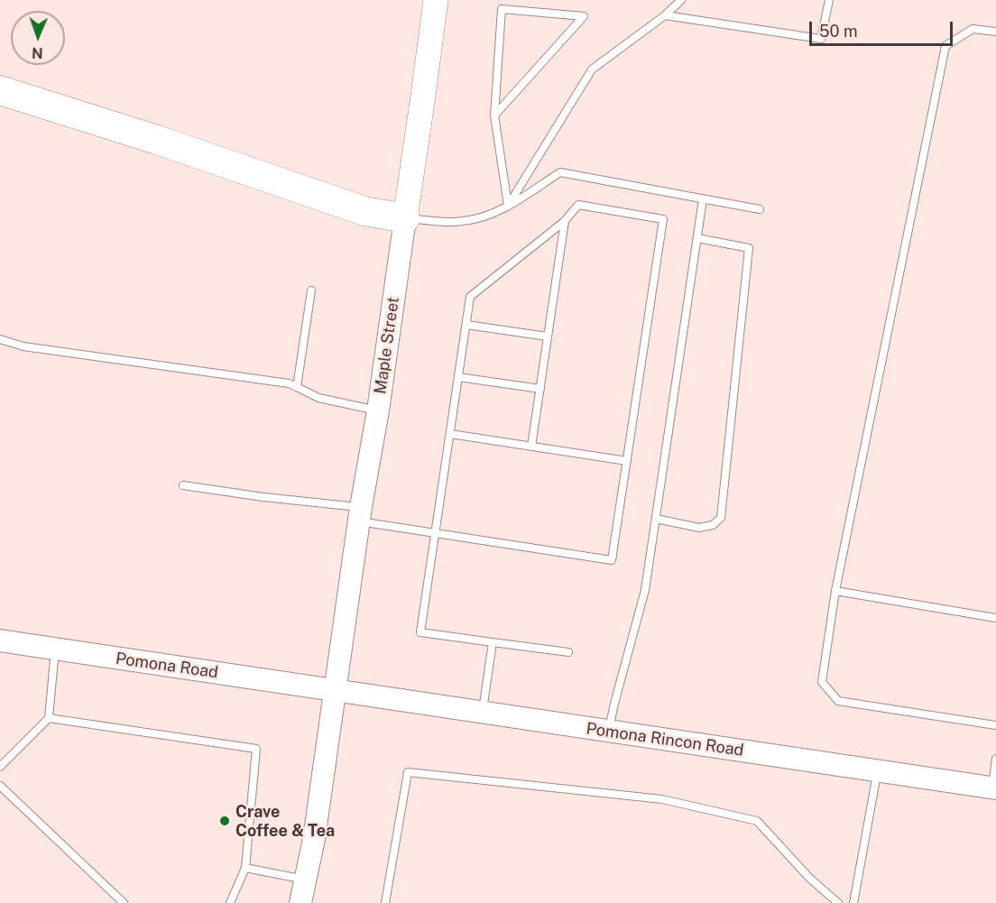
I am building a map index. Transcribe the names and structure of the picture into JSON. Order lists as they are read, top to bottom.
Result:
{
  "streets": {
    "main road": ["Maple Street", "Pomona Road", "Pomona Rincon Road"]
  },
  "crossings": [
    ["Maple Street", "Pomona Road"],
    ["Maple Street", "Pomona Rincon Road"],
    ["Pomona Road", "Pomona Rincon Road"]
  ],
  "places": ["Crave Coffee & Tea"],
  "scale_bar": "50 m",
  "north": "bottom"
}
